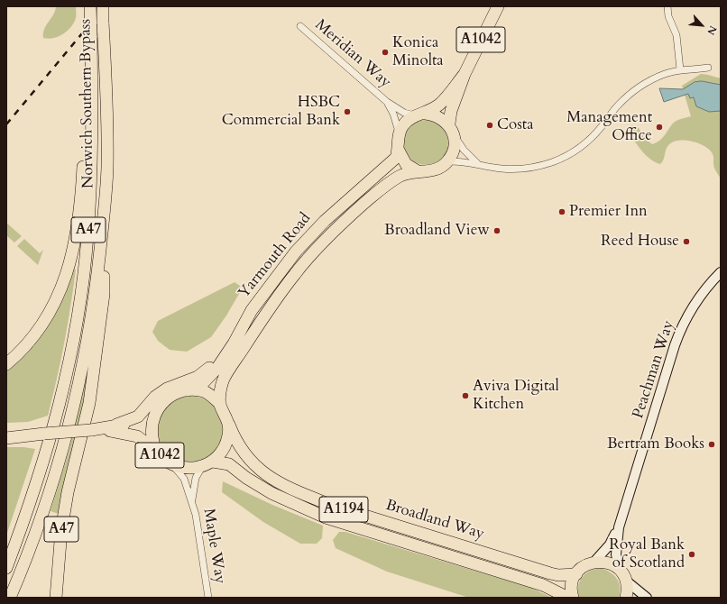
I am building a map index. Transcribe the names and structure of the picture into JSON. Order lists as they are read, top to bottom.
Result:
{
  "streets": {
    "highway": [
      "A1042",
      "Norwich Southern Bypass",
      "A47",
      "Yarmouth Road",
      "A1194",
      "Broadland Way"
    ],
    "street": ["Meridian Way", "Peachman Way", "Maple Way"]
  },
  "crossings": [
    ["A1042", "Meridian Way"],
    ["A1042", "Yarmouth Road"],
    ["Meridian Way", "Yarmouth Road"],
    ["Norwich Southern Bypass", "A47"],
    ["Yarmouth Road", "Broadland Way"],
    ["Yarmouth Road", "Maple Way"],
    ["Broadland Way", "Maple Way"]
  ],
  "places": [
    "Konica Minolta",
    "HSBC Commercial Bank",
    "Costa",
    "Management Office",
    "Premier Inn",
    "Broadland View",
    "Reed House",
    "Aviva Digital Kitchen",
    "Bertram Books",
    "Royal Bank of Scotland"
  ],
  "north": "bottom right"
}
